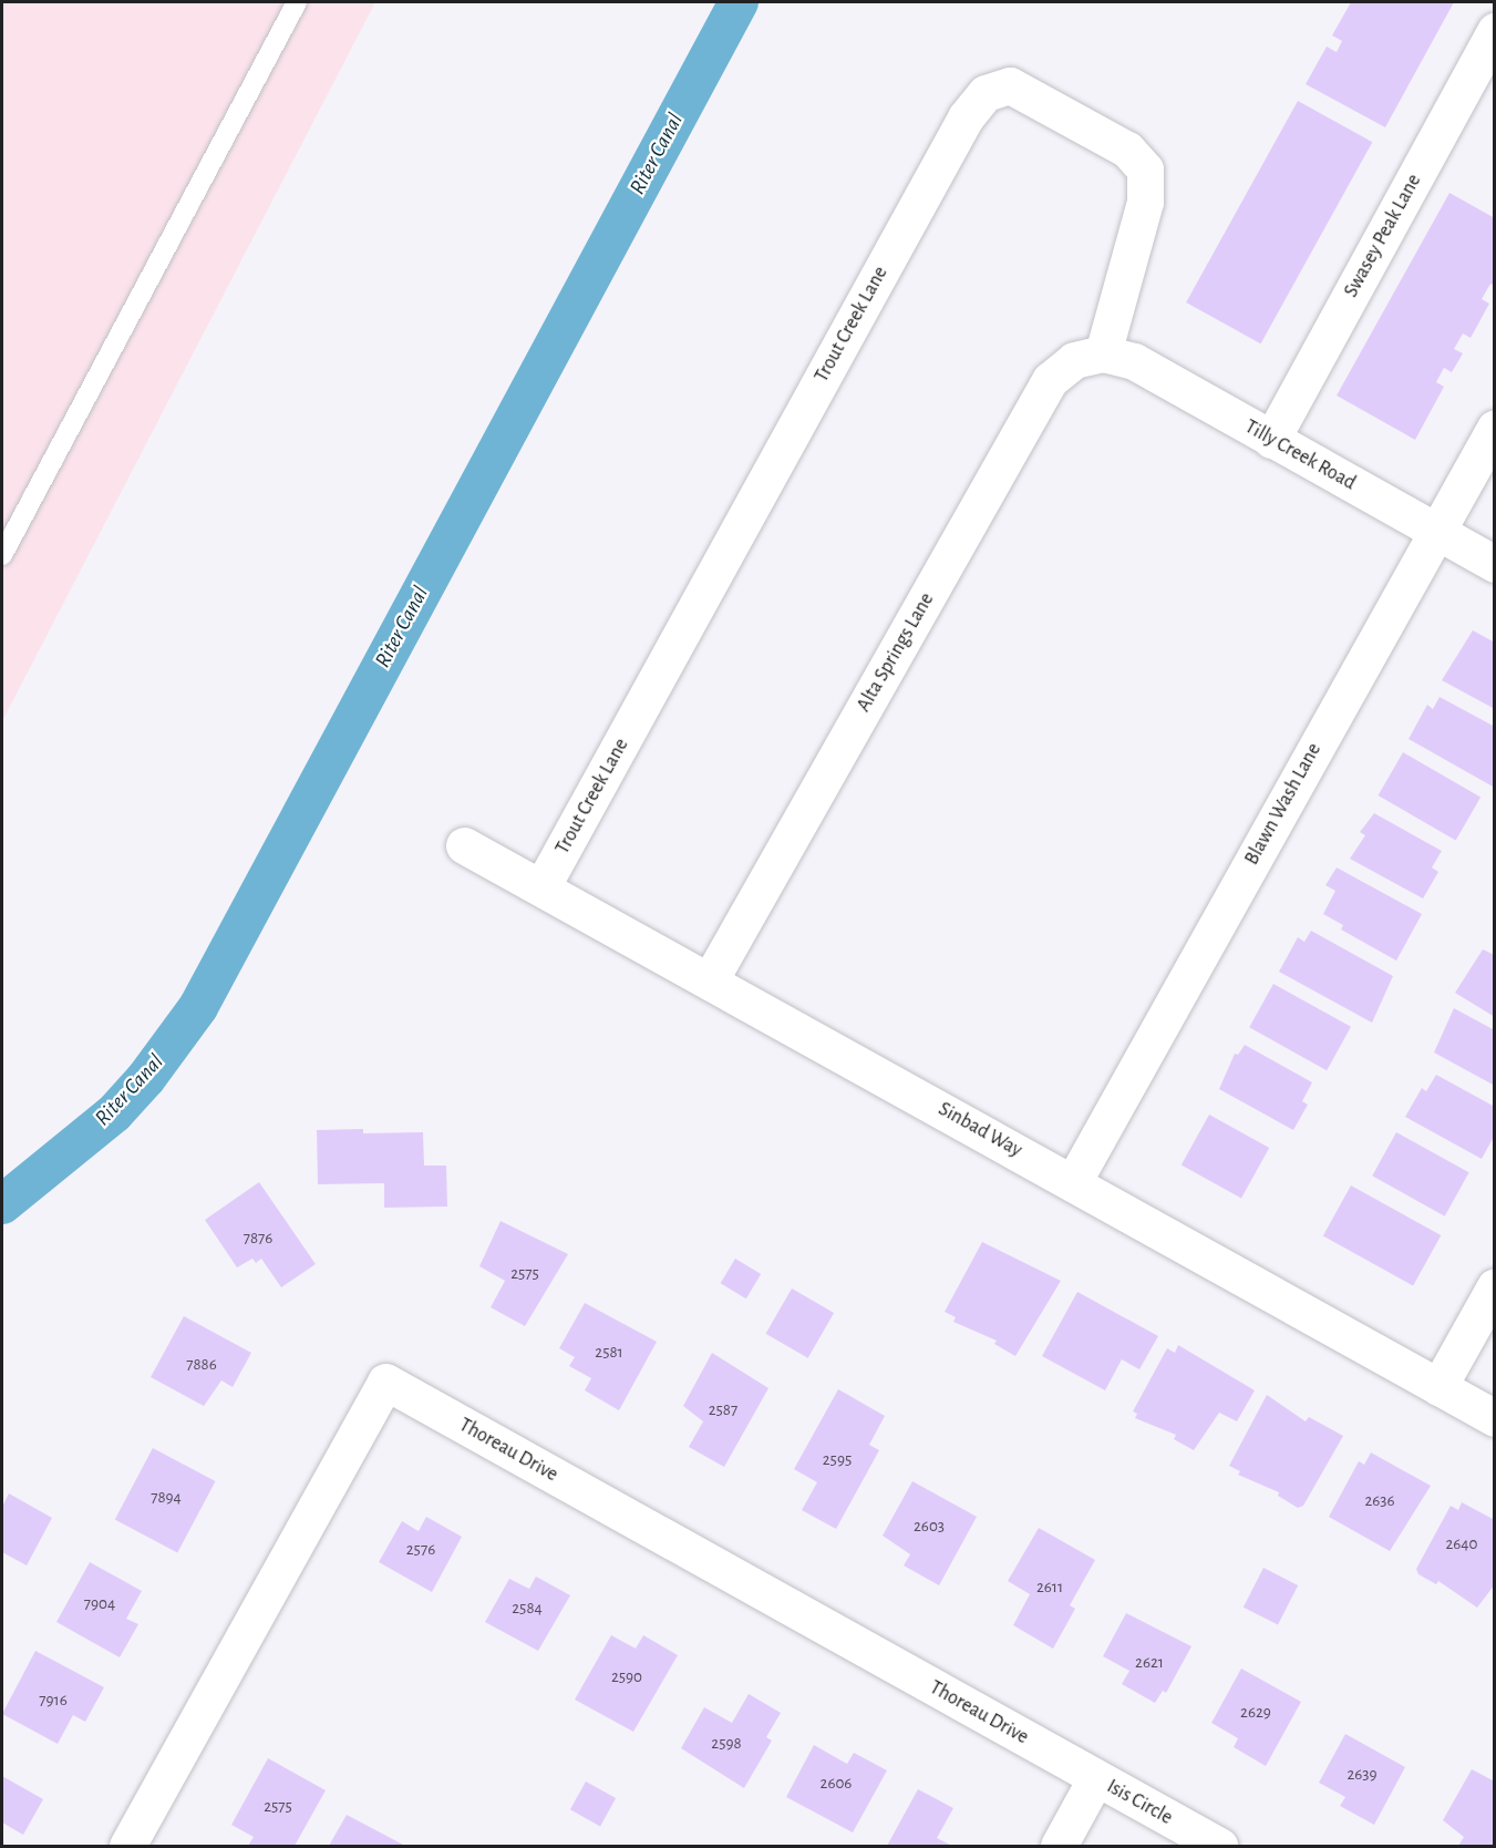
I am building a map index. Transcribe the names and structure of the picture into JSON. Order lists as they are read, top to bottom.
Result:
{
  "streets": {
    "street": [
      "Swasey Peak Lane",
      "Trout Creek Lane",
      "Tilly Creek Road",
      "Alta Springs Lane",
      "Blawn Wash Lane",
      "Sinbad Way",
      "Thoreau Drive",
      "Isis Circle"
    ]
  },
  "crossings": [
    ["Swasey Peak Lane", "Tilly Creek Road"],
    ["Trout Creek Lane", "Tilly Creek Road"],
    ["Trout Creek Lane", "Alta Springs Lane"],
    ["Trout Creek Lane", "Sinbad Way"],
    ["Tilly Creek Road", "Alta Springs Lane"],
    ["Tilly Creek Road", "Blawn Wash Lane"],
    ["Alta Springs Lane", "Sinbad Way"],
    ["Blawn Wash Lane", "Sinbad Way"],
    ["Thoreau Drive", "Isis Circle"]
  ],
  "water": ["Riter Canal"],
  "house_numbers": [
    "7876",
    "2575",
    "2581",
    "7886",
    "2587",
    "2595",
    "7894",
    "2636",
    "2603",
    "2640",
    "2576",
    "2611",
    "7904",
    "2584",
    "2621",
    "2590",
    "7916",
    "2629",
    "2598",
    "2639",
    "2606",
    "2575"
  ]
}
